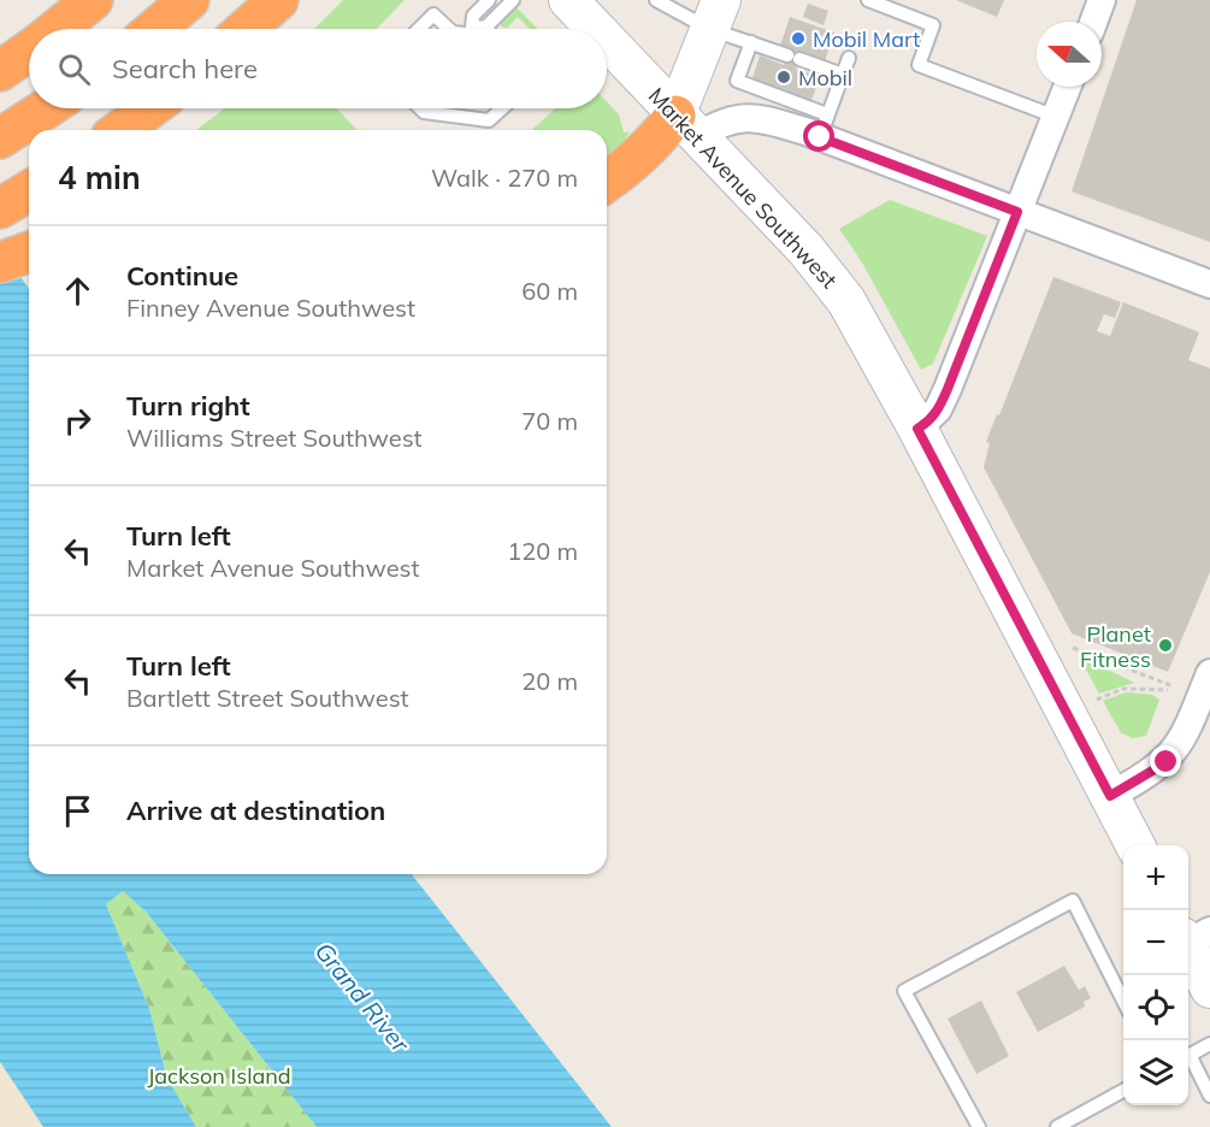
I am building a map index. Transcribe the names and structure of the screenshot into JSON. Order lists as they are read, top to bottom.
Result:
{
  "streets": {
    "main road": ["Market Avenue Southwest"]
  },
  "water": ["Grand River"],
  "parks": ["Jackson Island"],
  "places": ["Mobil Mart", "Mobil", "Planet Fitness"],
  "north": "left",
  "page": {
    "search": "Search here",
    "heading": ["4 min", "Walk · 270 m"],
    "list": [
      ["Continue", "Finney Avenue Southwest", "60 m"],
      ["Turn right", "Williams Street Southwest", "70 m"],
      ["Turn left", "Market Avenue Southwest", "120 m"],
      ["Turn left", "Bartlett Street Southwest", "20 m"],
      "Arrive at destination"
    ],
    "map_buttons": ["+", "−"]
  }
}
